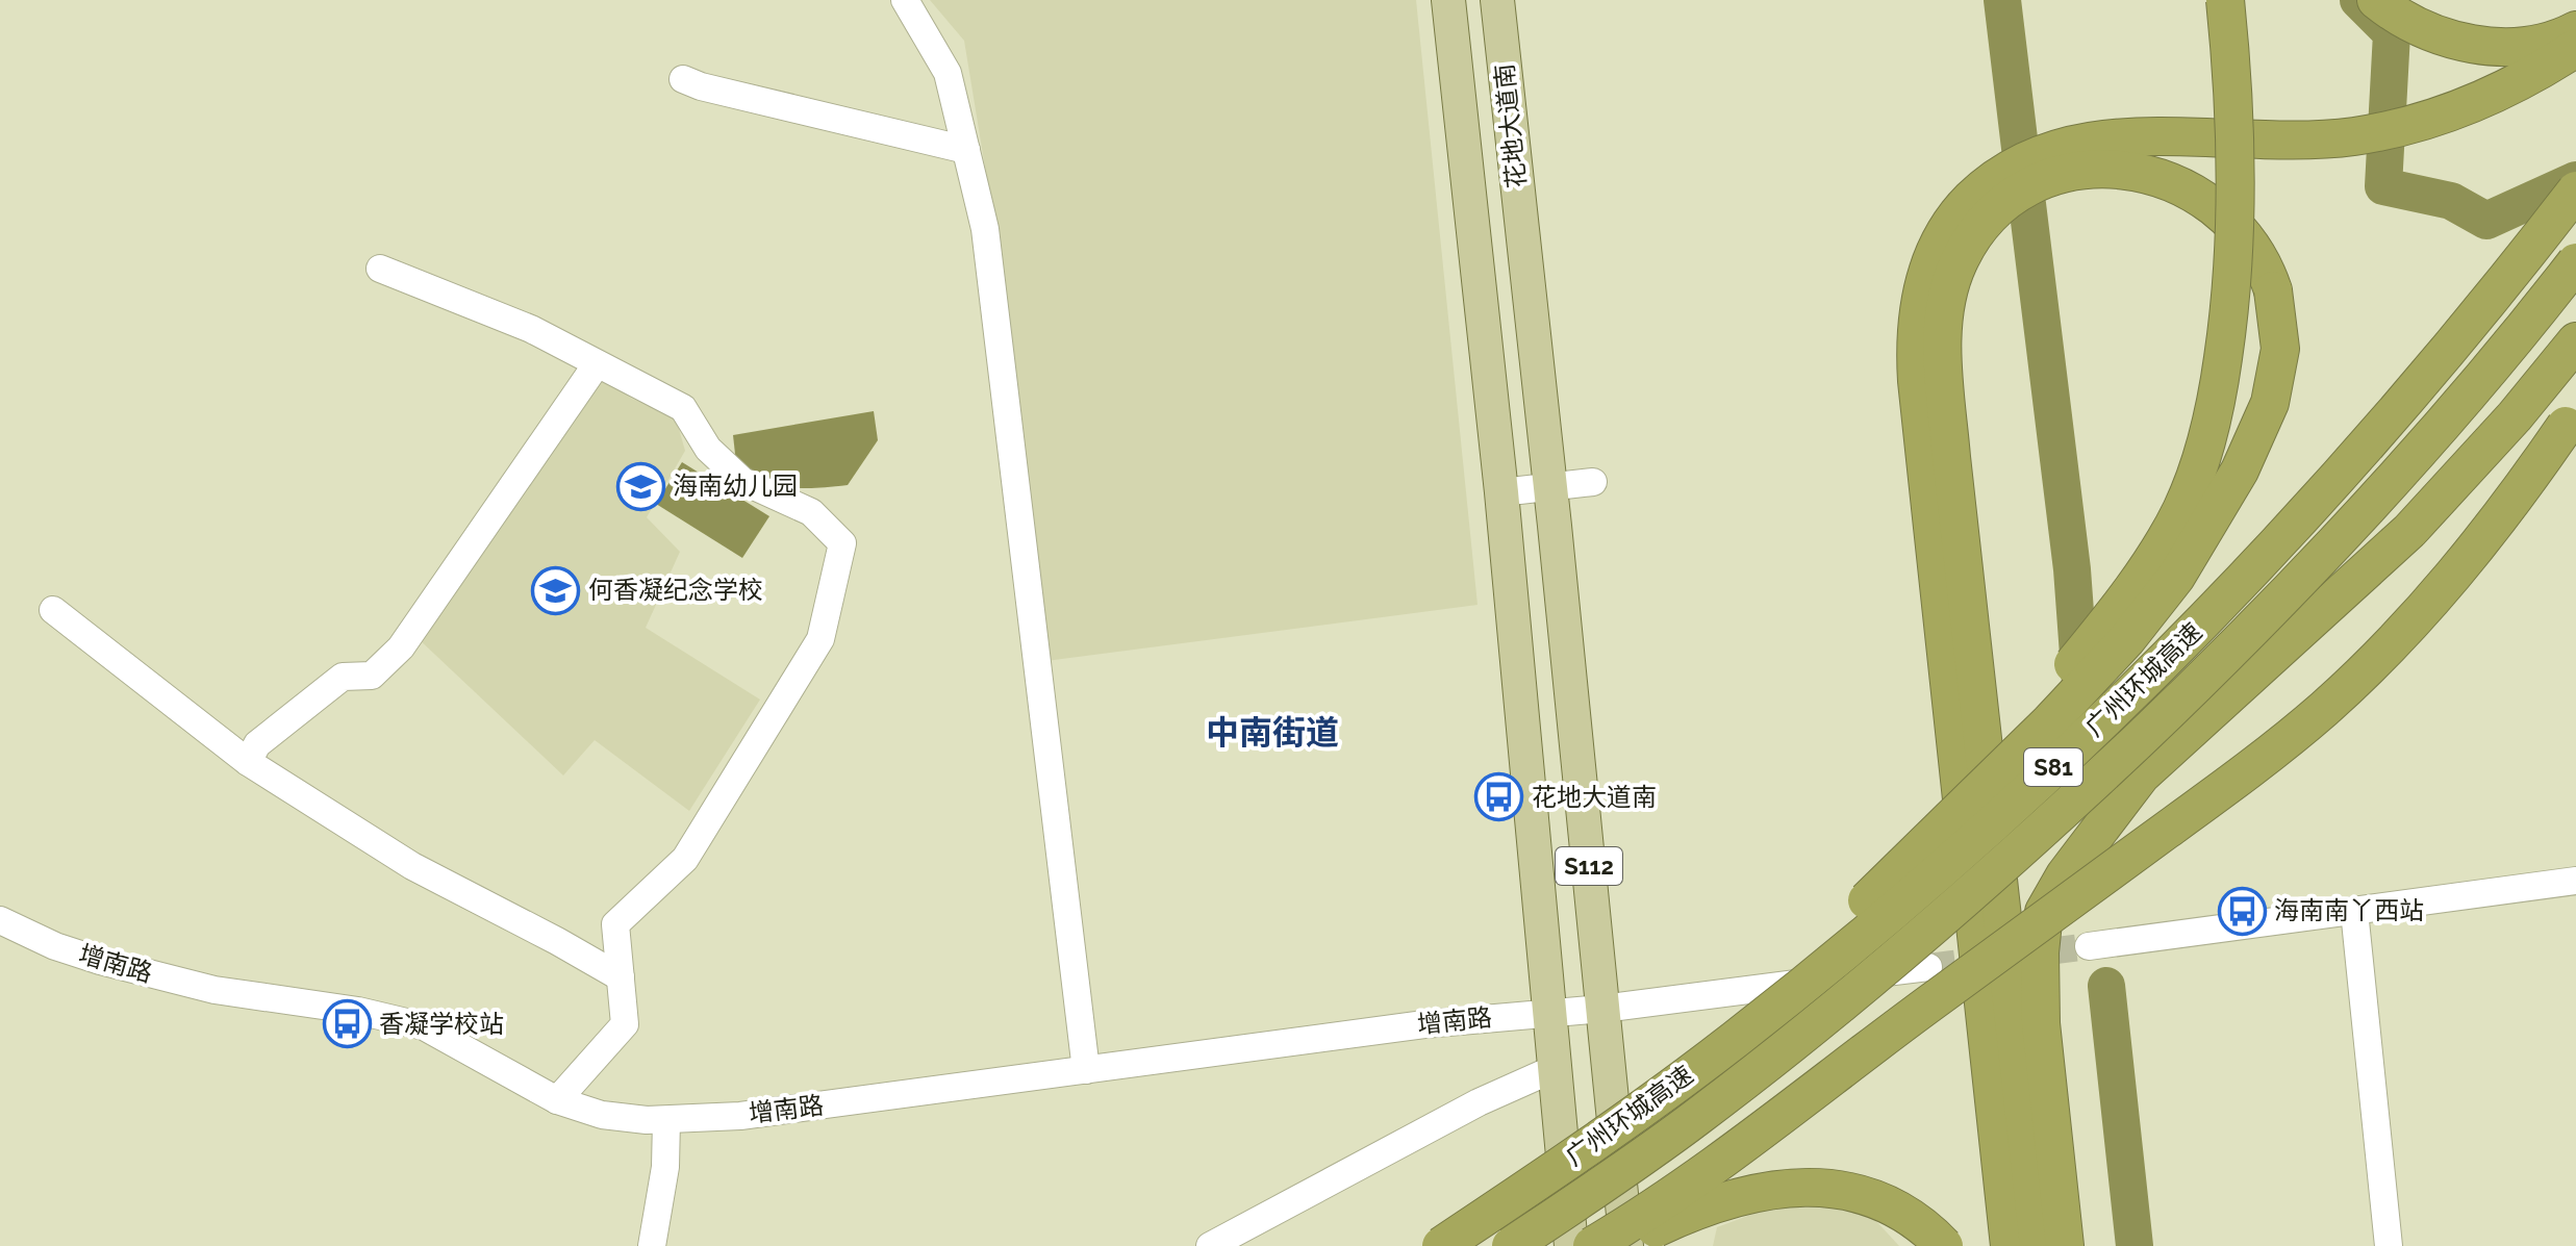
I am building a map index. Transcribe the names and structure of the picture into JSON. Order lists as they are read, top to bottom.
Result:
{
  "streets": {
    "highway": ["广州环城高速", "S81"],
    "main road": ["花地大道南", "S112"],
    "street": ["增南路"]
  },
  "crossings": [
    ["花地大道南", "增南路"]
  ],
  "districts": ["中南街道"],
  "places": {
    "school or university": ["海南幼儿园", "何香凝纪念学校"],
    "bus stop": ["花地大道南", "海南南丫西站", "香凝学校站"]
  }
}
